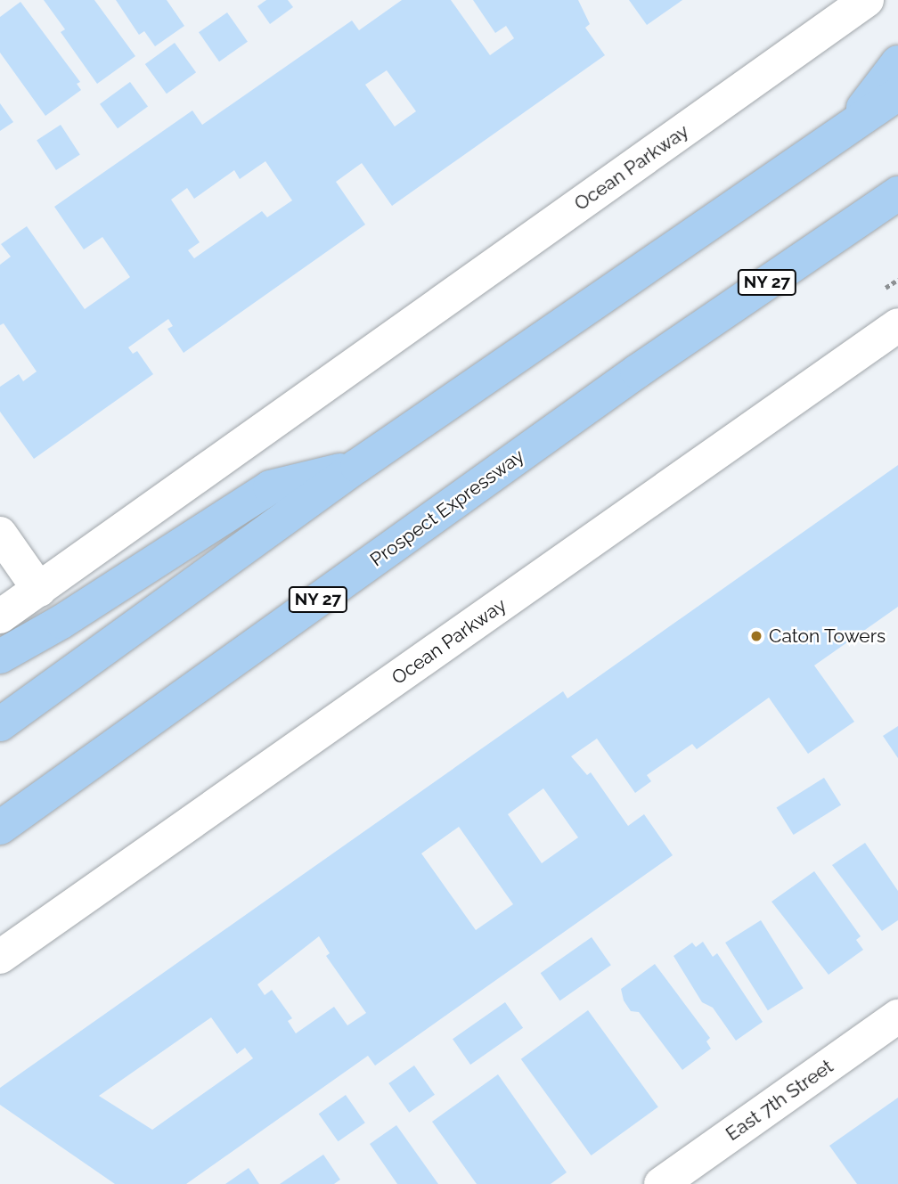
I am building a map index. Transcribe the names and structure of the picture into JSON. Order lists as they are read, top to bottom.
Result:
{
  "streets": {
    "highway": ["NY 27", "Prospect Expressway"],
    "street": ["Ocean Parkway", "East 7th Street"]
  },
  "places": ["Caton Towers"]
}
